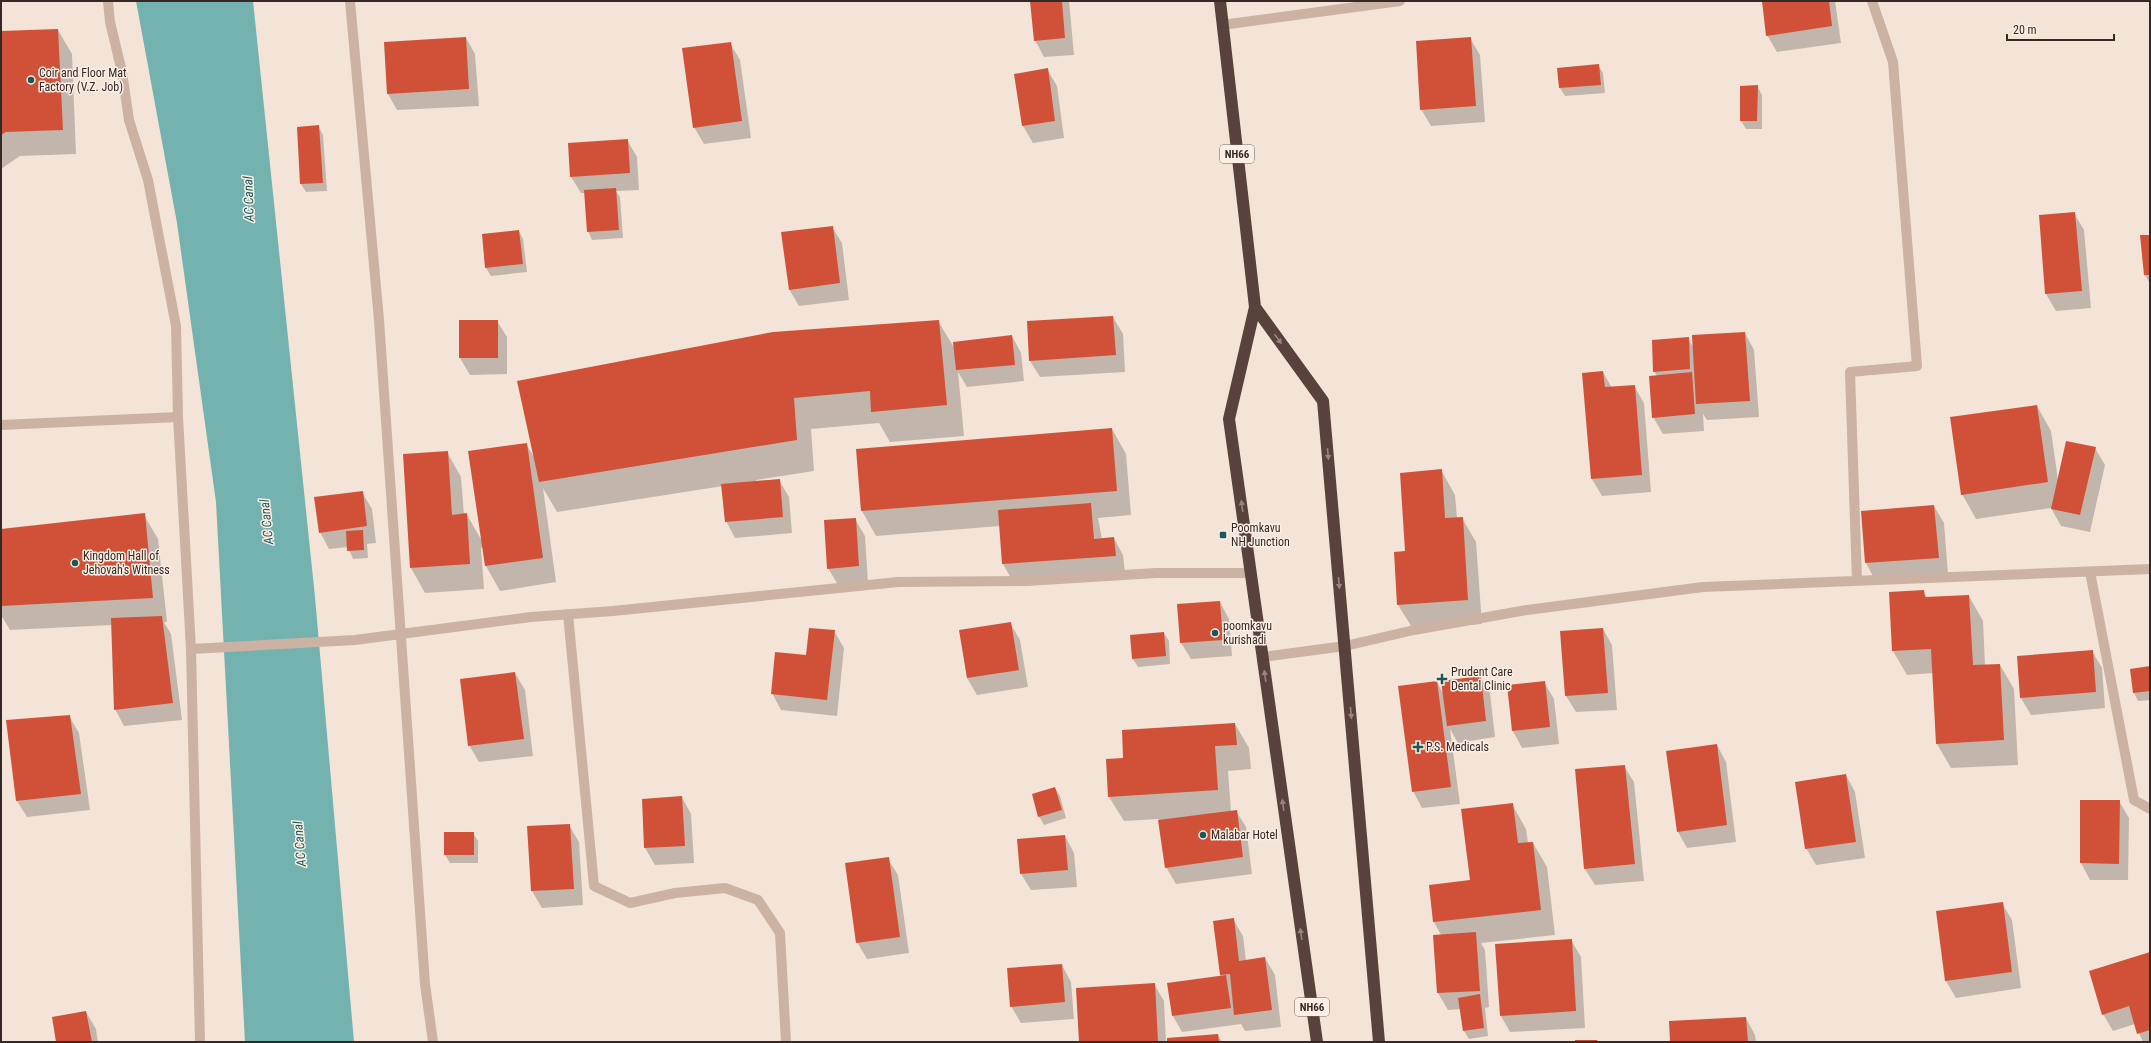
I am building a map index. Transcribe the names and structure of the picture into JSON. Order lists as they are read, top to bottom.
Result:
{
  "streets": {
    "highway": ["NH66"]
  },
  "water": ["AC Canal"],
  "places": {
    "other": [
      "Coir and Floor Mat Factory (V.Z. Job)",
      "Kingdom Hall of Jehovah's Witness",
      "poomkavu kurishadi",
      "Malabar Hotel"
    ],
    "transit": ["Poomkavu NH Junction"],
    "health": ["Prudent Care Dental Clinic", "P.S. Medicals"]
  },
  "scale_bar": "20 m"
}
